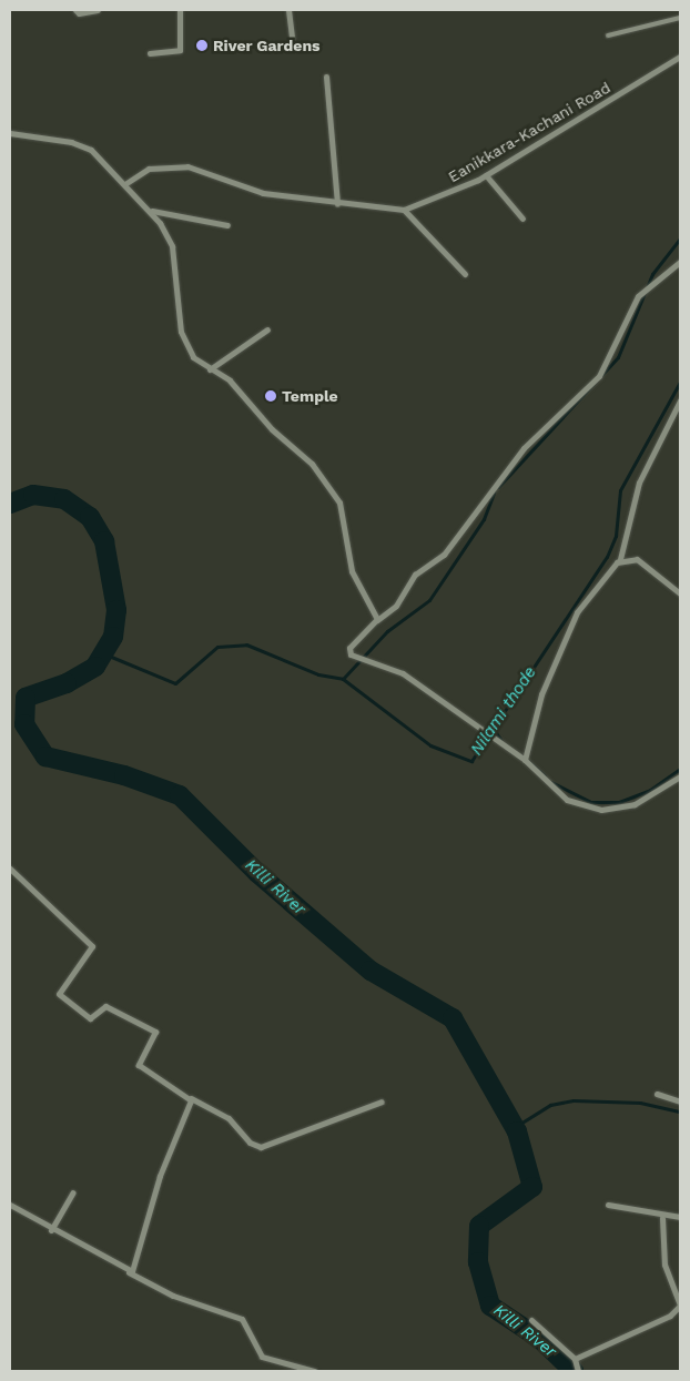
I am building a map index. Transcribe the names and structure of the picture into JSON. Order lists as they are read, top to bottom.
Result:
{
  "streets": {
    "street": ["Eanikkara-Kachani Road"]
  },
  "water": ["Nilami thode", "Killi River"],
  "places": ["River Gardens", "Temple"]
}
